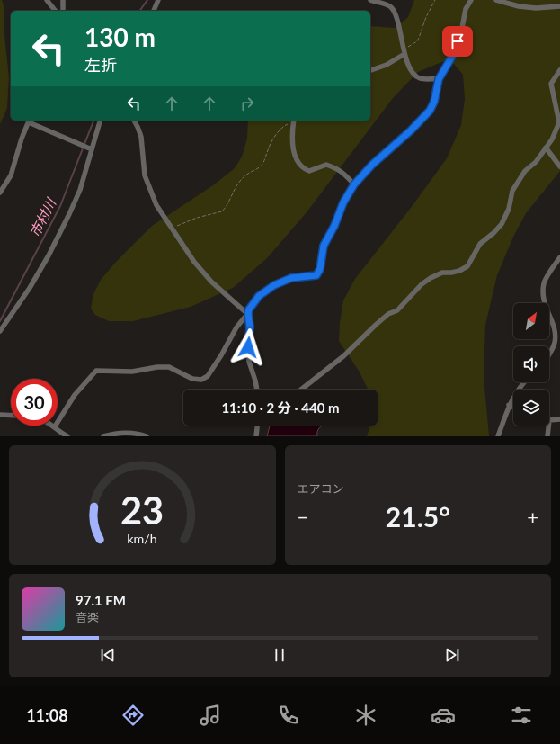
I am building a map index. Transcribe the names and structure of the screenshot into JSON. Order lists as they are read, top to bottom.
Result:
{
  "water": ["市村川"],
  "north": "top right",
  "page": {
    "turn": ["130 m", "左折"],
    "limit": "30",
    "trip": "11:10 · 2 分 · 440 m",
    "tile": "エアコン",
    "heat": ["−", "21.5°", "+"],
    "song": ["97.1 FM", "音楽"],
    "tabs": "11:08",
    "gauge": ["23", "km/h"]
  }
}
